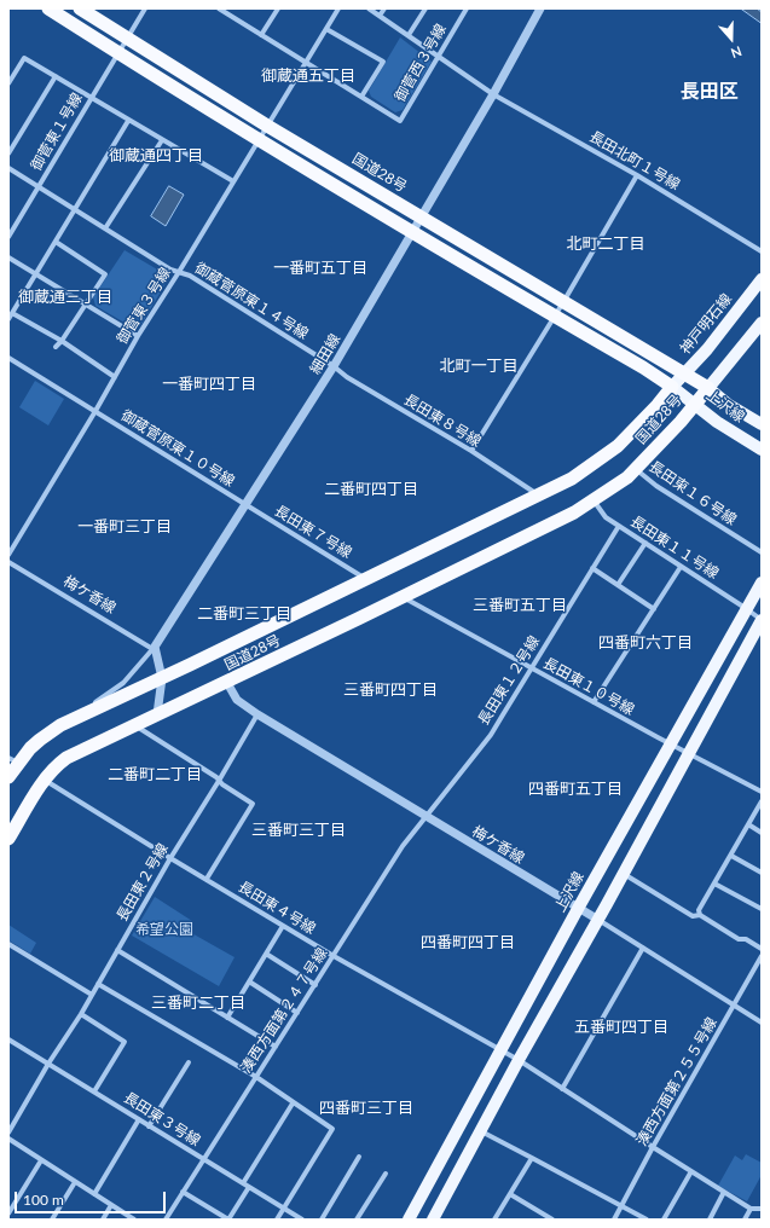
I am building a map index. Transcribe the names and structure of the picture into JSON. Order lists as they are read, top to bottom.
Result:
{
  "streets": {
    "highway": ["国道28号"],
    "main road": ["神戸明石線", "上沢線"],
    "street": [
      "御菅西３号線",
      "御菅東１号線",
      "長田北町１号線",
      "御蔵菅原東１４号線",
      "御菅東３号線",
      "細田線",
      "長田東８号線",
      "御蔵菅原東１０号線",
      "長田東１６号線",
      "長田東７号線",
      "長田東１１号線",
      "梅ケ香線",
      "長田東１２号線",
      "長田東１０号線",
      "長田東２号線",
      "長田東４号線",
      "湊西方面第２４７号線",
      "湊西方面第２５５号線",
      "長田東３号線"
    ]
  },
  "crossings": [
    ["御菅西３号線", "長田北町１号線"],
    ["御菅西３号線", "御菅東３号線"],
    ["御菅東１号線", "国道28号"],
    ["御菅東１号線", "御蔵菅原東１４号線"],
    ["長田北町１号線", "細田線"],
    ["国道28号", "御菅東３号線"],
    ["国道28号", "神戸明石線"],
    ["国道28号", "細田線"],
    ["国道28号", "上沢線"],
    ["国道28号", "長田東８号線"],
    ["国道28号", "長田東１６号線"],
    ["国道28号", "長田東７号線"],
    ["国道28号", "長田東１１号線"],
    ["国道28号", "梅ケ香線"],
    ["国道28号", "長田東１０号線"],
    ["国道28号", "長田東４号線"],
    ["御蔵菅原東１４号線", "御菅東３号線"],
    ["御蔵菅原東１４号線", "細田線"],
    ["御蔵菅原東１４号線", "長田東８号線"],
    ["御菅東３号線", "御蔵菅原東１０号線"],
    ["神戸明石線", "上沢線"],
    ["細田線", "長田東８号線"],
    ["細田線", "御蔵菅原東１０号線"],
    ["細田線", "長田東７号線"],
    ["細田線", "梅ケ香線"],
    ["上沢線", "長田東１１号線"],
    ["上沢線", "梅ケ香線"],
    ["上沢線", "長田東１０号線"],
    ["上沢線", "長田東４号線"],
    ["御蔵菅原東１０号線", "長田東７号線"],
    ["長田東１１号線", "長田東１２号線"],
    ["梅ケ香線", "長田東１２号線"],
    ["梅ケ香線", "長田東２号線"],
    ["梅ケ香線", "湊西方面第２４７号線"],
    ["梅ケ香線", "湊西方面第２５５号線"],
    ["長田東１２号線", "長田東１０号線"],
    ["長田東１２号線", "湊西方面第２４７号線"],
    ["長田東２号線", "長田東４号線"],
    ["長田東２号線", "長田東３号線"],
    ["長田東４号線", "湊西方面第２４７号線"],
    ["長田東４号線", "湊西方面第２５５号線"],
    ["湊西方面第２４７号線", "長田東３号線"]
  ],
  "districts": [
    "御蔵通五丁目",
    "長田区",
    "御蔵通四丁目",
    "北町二丁目",
    "一番町五丁目",
    "御蔵通三丁目",
    "北町一丁目",
    "一番町四丁目",
    "二番町四丁目",
    "一番町三丁目",
    "三番町五丁目",
    "二番町三丁目",
    "四番町六丁目",
    "三番町四丁目",
    "二番町二丁目",
    "四番町五丁目",
    "三番町三丁目",
    "四番町四丁目",
    "三番町二丁目",
    "五番町四丁目",
    "四番町三丁目"
  ],
  "parks": ["希望公園"],
  "scale_bar": "100 m",
  "north": "bottom"
}
